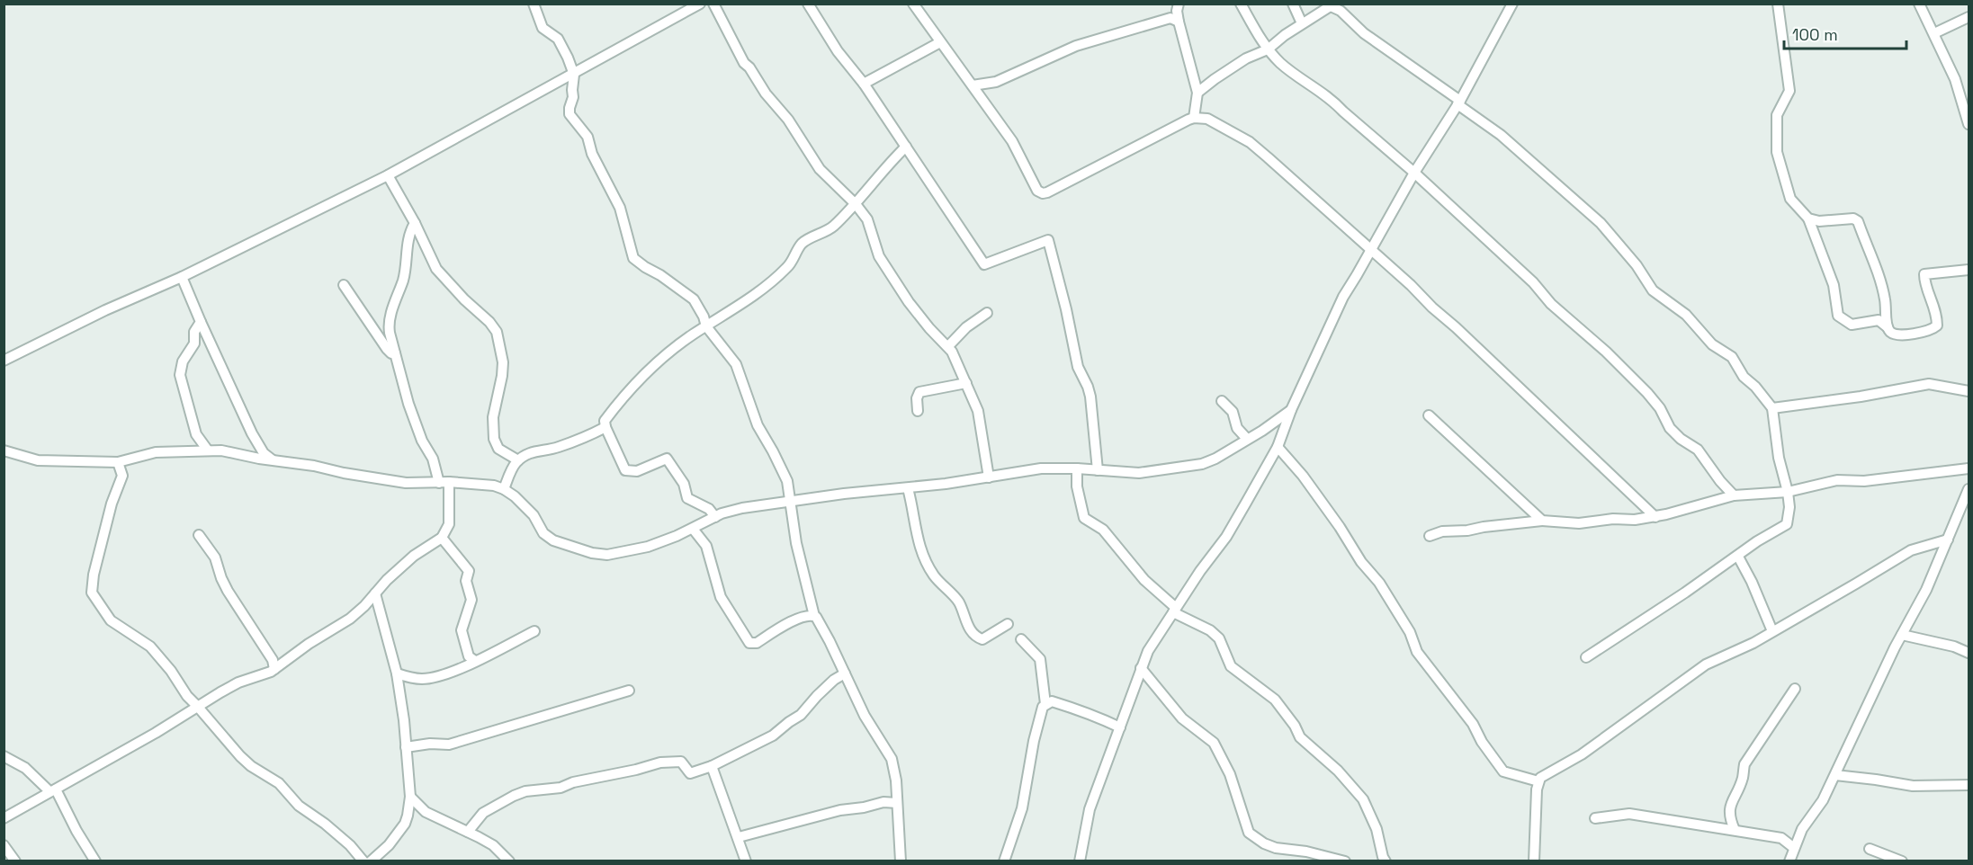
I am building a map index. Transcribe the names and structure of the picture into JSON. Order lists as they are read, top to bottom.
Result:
{
  "scale_bar": "100 m"
}
